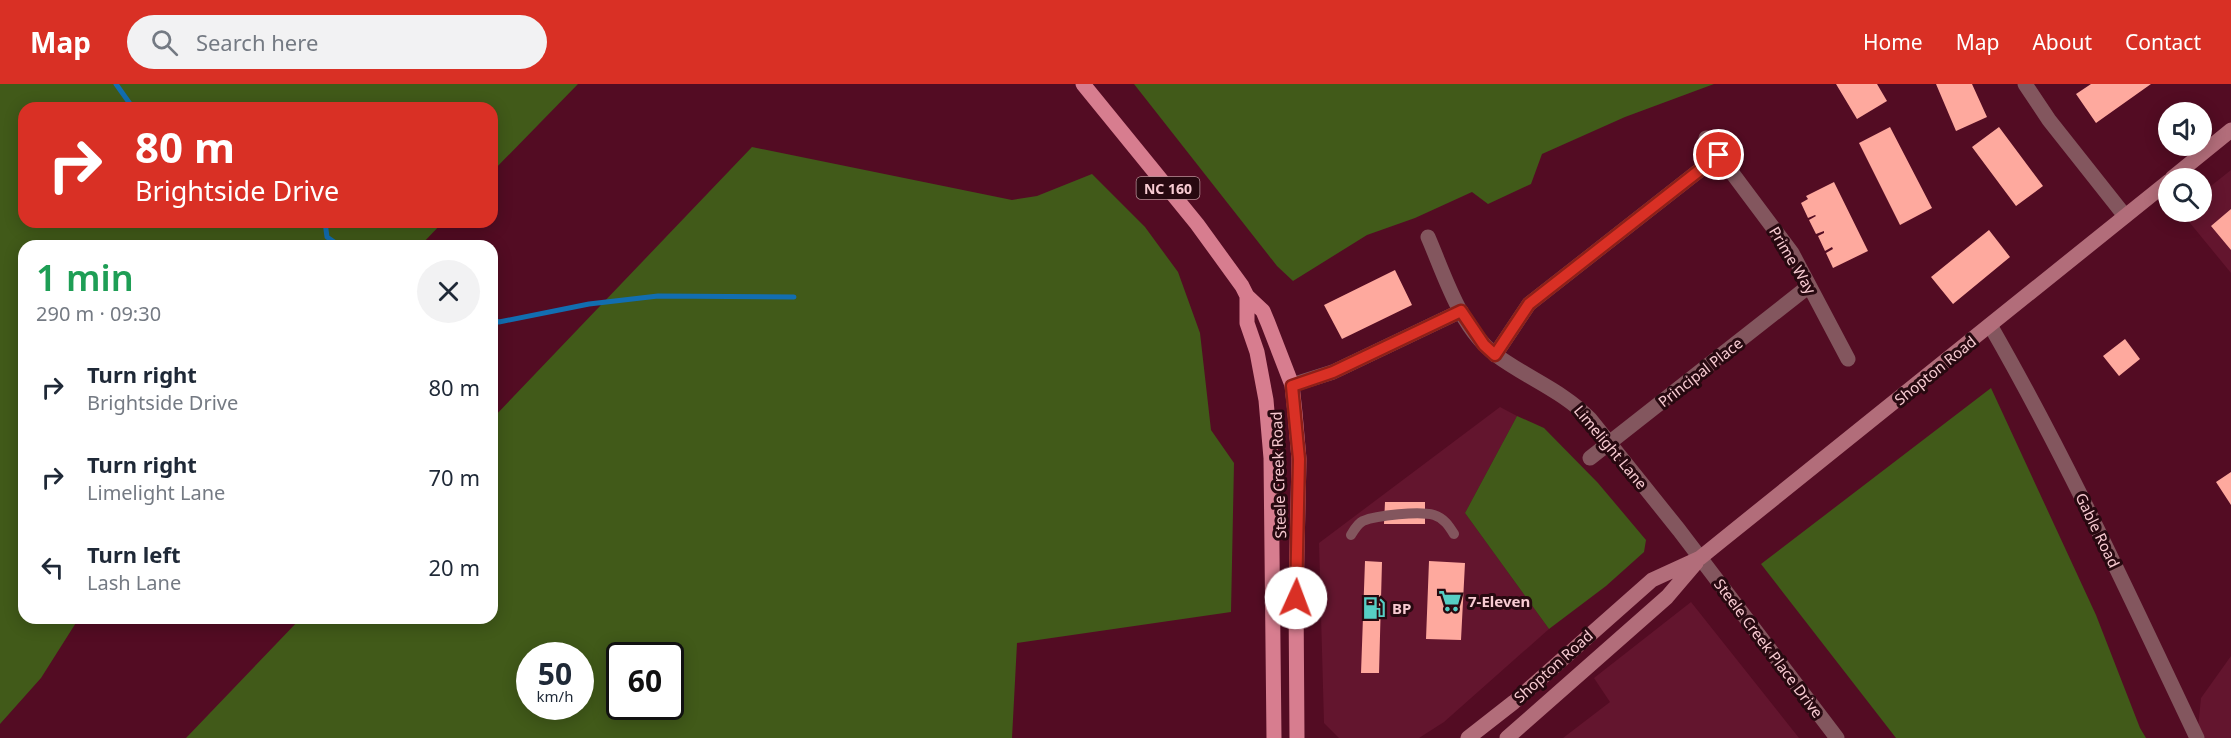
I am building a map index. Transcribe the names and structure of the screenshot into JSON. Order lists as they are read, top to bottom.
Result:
{
  "streets": {
    "main road": ["NC 160", "Steele Creek Road"],
    "street": [
      "Prime Way",
      "Shopton Road",
      "Principal Place",
      "Limelight Lane",
      "Gable Road",
      "Steele Creek Place Drive"
    ]
  },
  "crossings": [
    ["Prime Way", "Principal Place"],
    ["Shopton Road", "Limelight Lane"],
    ["Shopton Road", "Gable Road"],
    ["Shopton Road", "Steele Creek Place Drive"],
    ["Principal Place", "Limelight Lane"],
    ["Limelight Lane", "Steele Creek Place Drive"]
  ],
  "places": {
    "supermarket": ["7-Eleven"],
    "fuel station": ["BP"]
  },
  "page": {
    "header": "Map",
    "search": "Search here",
    "nav": [
      "Home",
      "Map",
      "About",
      "Contact"
    ],
    "turn": ["80 m", "Brightside Drive"],
    "heading": ["1 min", "290 m · 09:30"],
    "list": [
      {
        "name": "Turn right",
        "note": "Brightside Drive",
        "value": "80 m"
      },
      {
        "name": "Turn right",
        "note": "Limelight Lane",
        "value": "70 m"
      },
      {
        "name": "Turn left",
        "note": "Lash Lane",
        "value": "20 m"
      }
    ],
    "speed": "50 km/h",
    "limit": "60"
  }
}
